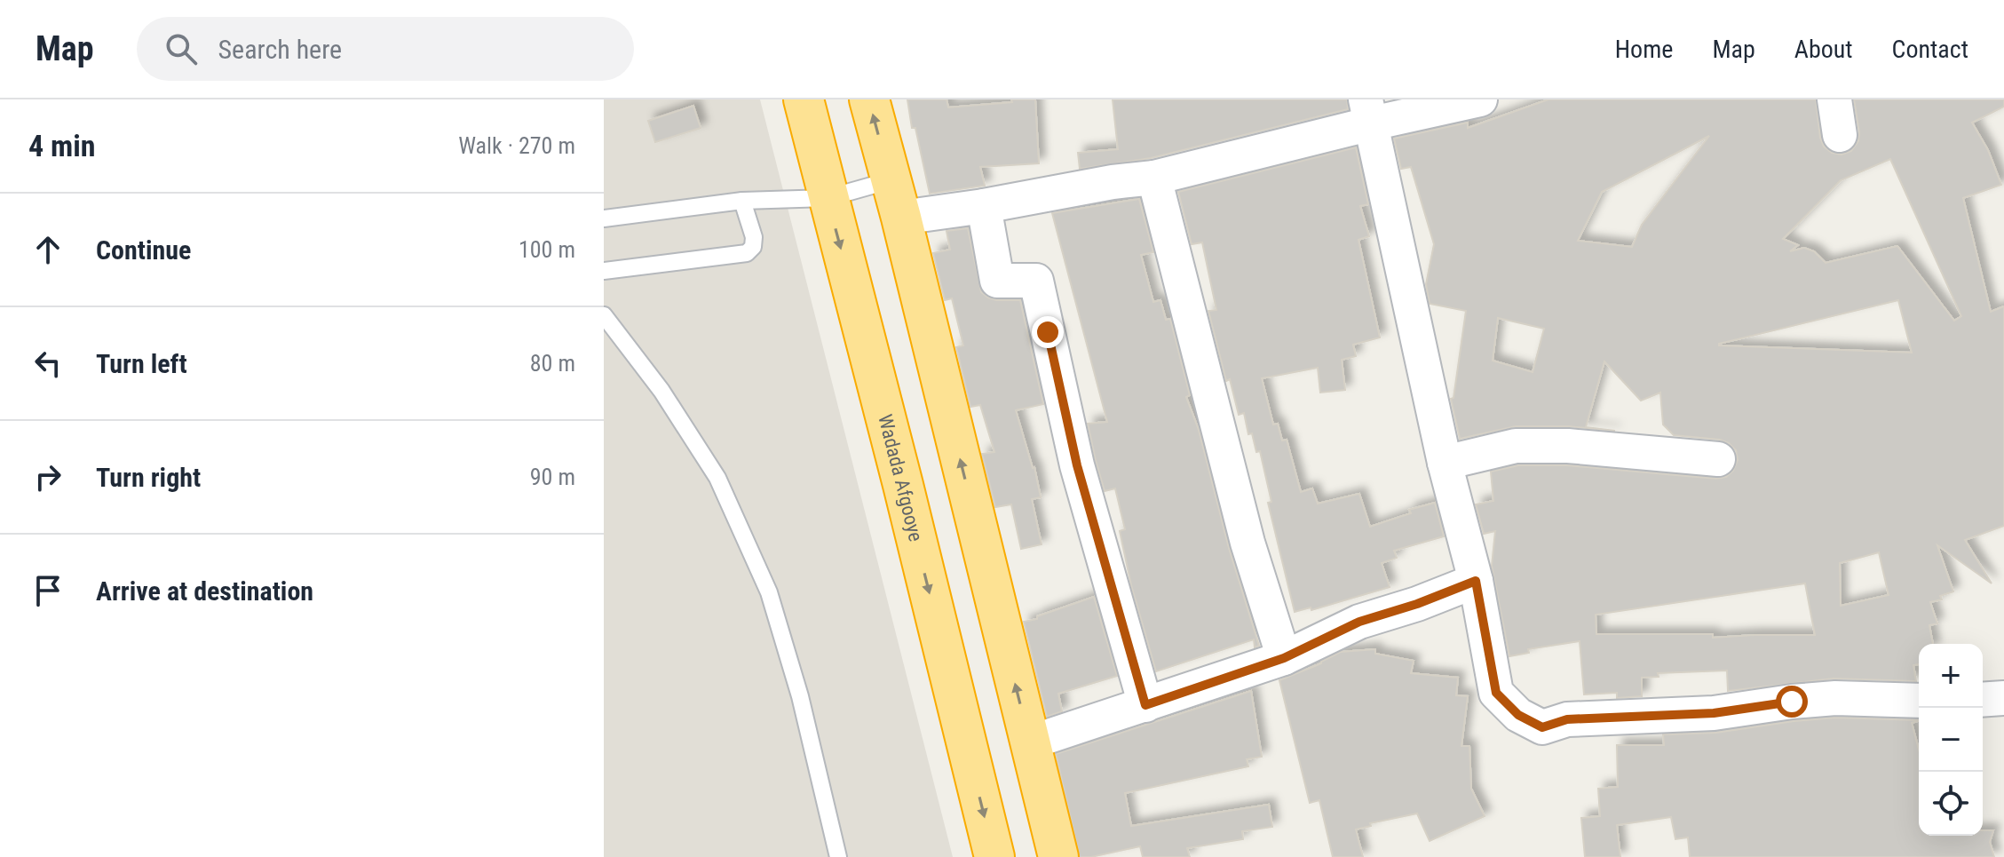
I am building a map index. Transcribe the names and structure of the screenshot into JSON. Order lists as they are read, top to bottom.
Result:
{
  "streets": {
    "highway": ["Wadada Afgooye"]
  },
  "page": {
    "header": "Map",
    "search": "Search here",
    "nav": [
      "Home",
      "Map",
      "About",
      "Contact"
    ],
    "heading": ["4 min", "Walk · 270 m"],
    "list": [
      ["Continue", "100 m"],
      ["Turn left", "80 m"],
      ["Turn right", "90 m"],
      "Arrive at destination"
    ],
    "map_buttons": ["+", "−"]
  }
}
